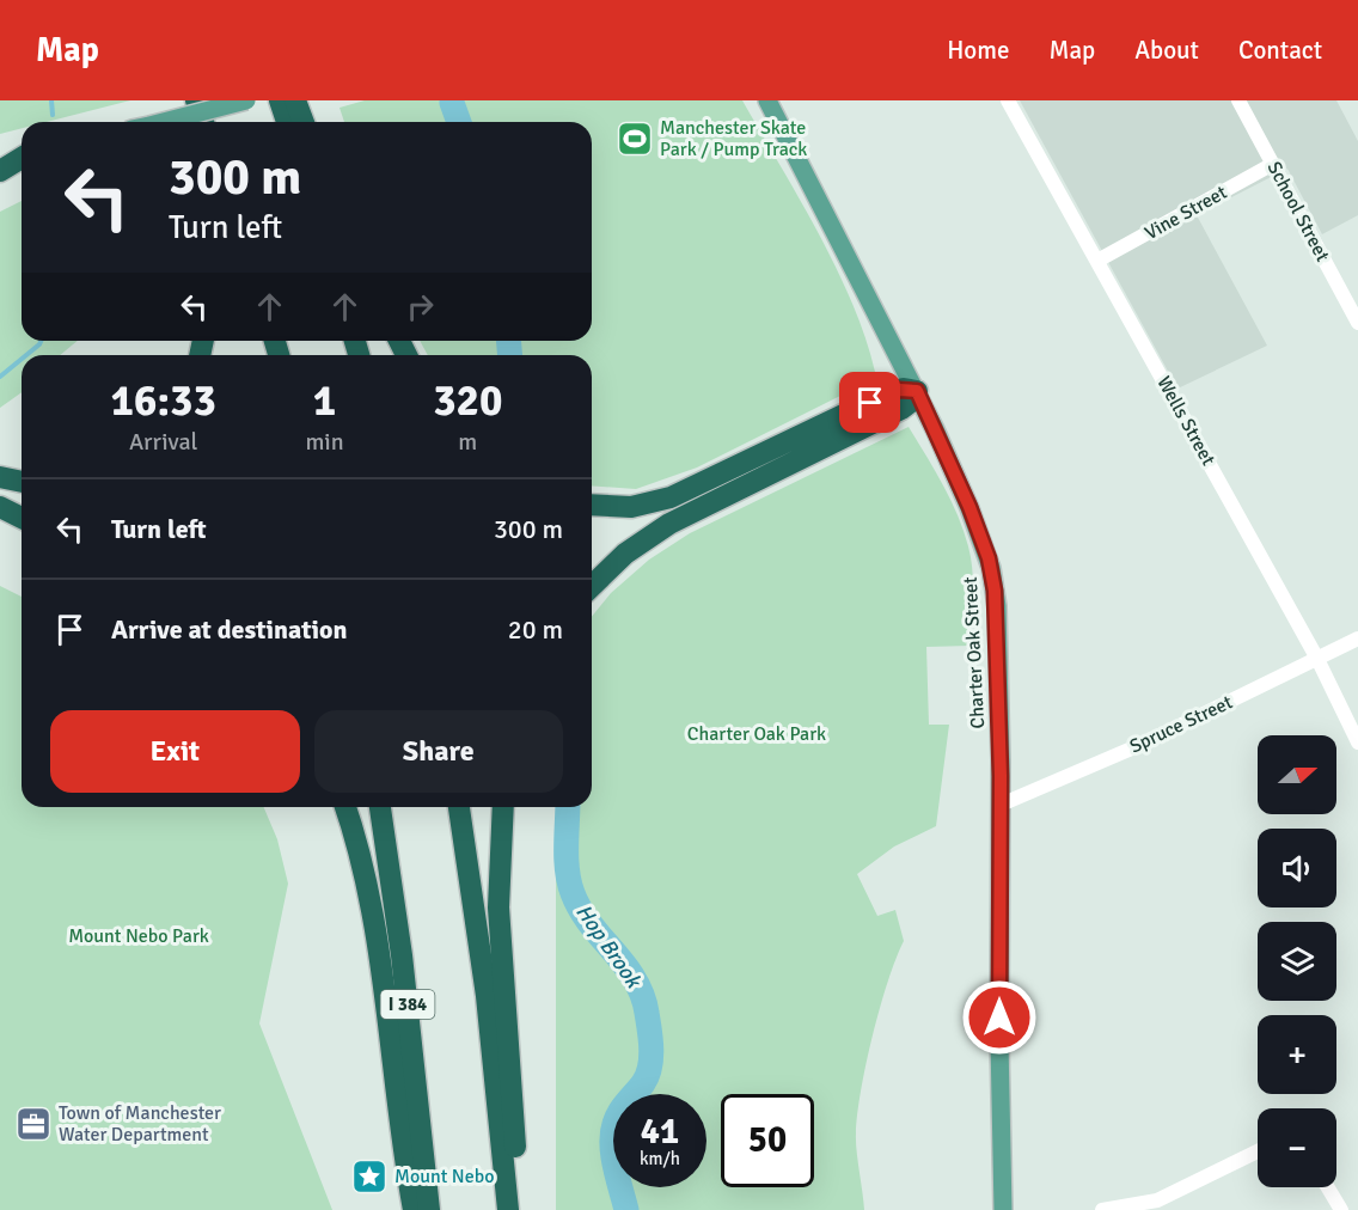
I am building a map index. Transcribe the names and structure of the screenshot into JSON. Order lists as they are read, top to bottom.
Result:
{
  "streets": {
    "highway": ["I 384"],
    "main road": ["Charter Oak Street"],
    "street": [
      "School Street",
      "Vine Street",
      "Wells Street",
      "Spruce Street"
    ]
  },
  "crossings": [
    ["School Street", "Vine Street"],
    ["Vine Street", "Wells Street"],
    ["Wells Street", "Spruce Street"],
    ["Charter Oak Street", "Spruce Street"]
  ],
  "water": ["Hop Brook"],
  "parks": ["Charter Oak Park", "Mount Nebo Park"],
  "places": {
    "sports": ["Manchester Skate Park / Pump Track"],
    "office": ["Town of Manchester Water Department"],
    "place": ["Mount Nebo"]
  },
  "north": "right",
  "page": {
    "header": "Map",
    "nav": [
      "Home",
      "Map",
      "About",
      "Contact"
    ],
    "turn": ["300 m", "Turn left"],
    "eta": [
      "16:33",
      "Arrival",
      "1",
      "min",
      "320",
      "m"
    ],
    "list": [
      {
        "name": "Turn left",
        "value": "300 m"
      },
      {
        "name": "Arrive at destination",
        "value": "20 m"
      }
    ],
    "buttons": ["Exit", "Share"],
    "map_buttons": ["+", "−"],
    "speed": "41 km/h",
    "limit": "50"
  }
}
